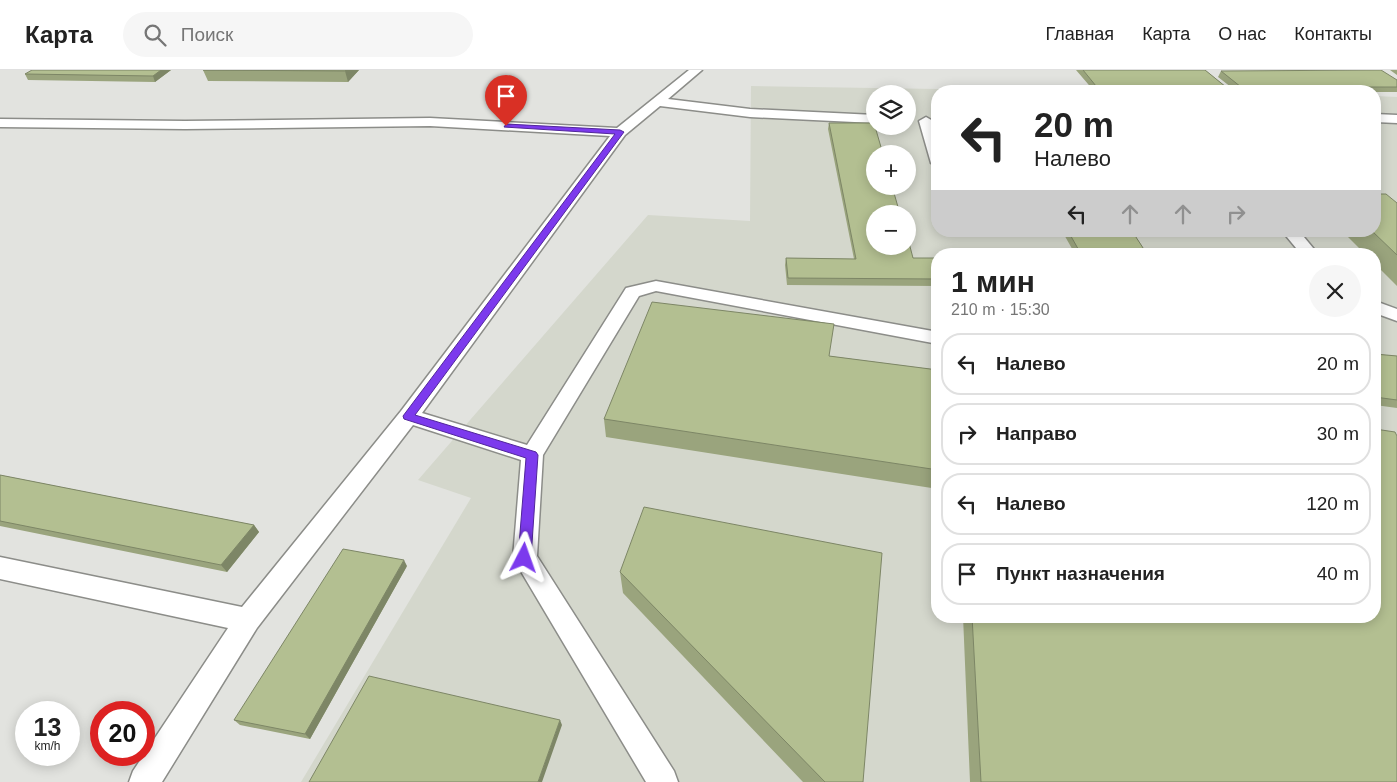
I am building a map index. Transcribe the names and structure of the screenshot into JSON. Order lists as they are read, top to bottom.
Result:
{
  "page": {
    "header": "Карта",
    "search": "Поиск",
    "nav": [
      "Главная",
      "Карта",
      "О нас",
      "Контакты"
    ],
    "map_buttons": ["+", "−"],
    "turn": ["20 m", "Налево"],
    "heading": ["1 мин", "210 m · 15:30"],
    "list": [
      {
        "name": "Налево",
        "value": "20 m"
      },
      {
        "name": "Направо",
        "value": "30 m"
      },
      {
        "name": "Налево",
        "value": "120 m"
      },
      {
        "name": "Пункт назначения",
        "value": "40 m"
      }
    ],
    "speed": "13 km/h",
    "limit": "20"
  }
}
